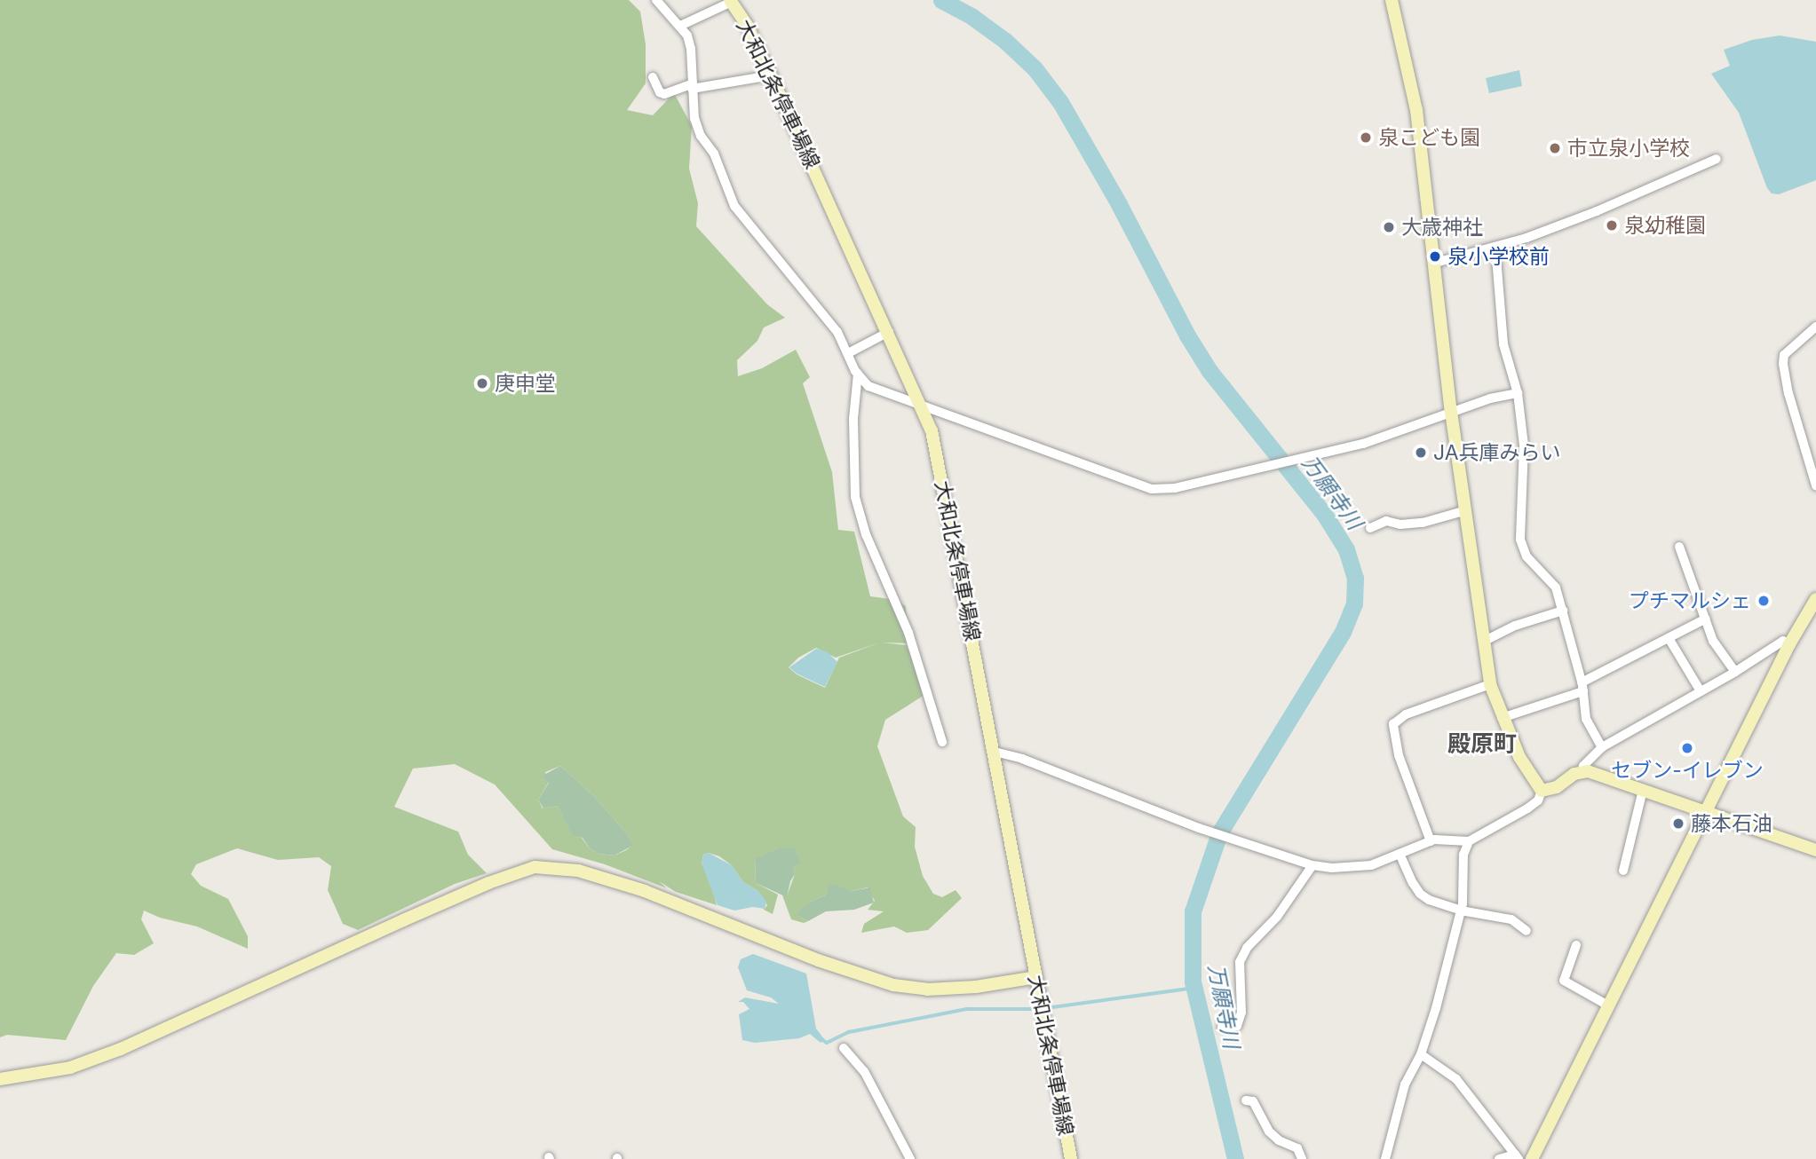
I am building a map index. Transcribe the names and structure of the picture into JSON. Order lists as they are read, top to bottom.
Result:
{
  "streets": {
    "street": ["大和北条停車場線"]
  },
  "districts": ["殿原町"],
  "water": ["万願寺川"],
  "places": [
    "泉こども園",
    "市立泉小学校",
    "泉幼稚園",
    "大歳神社",
    "泉小学校前",
    "庚申堂",
    "JA兵庫みらい",
    "プチマルシェ",
    "セブン-イレブン",
    "藤本石油"
  ]
}
